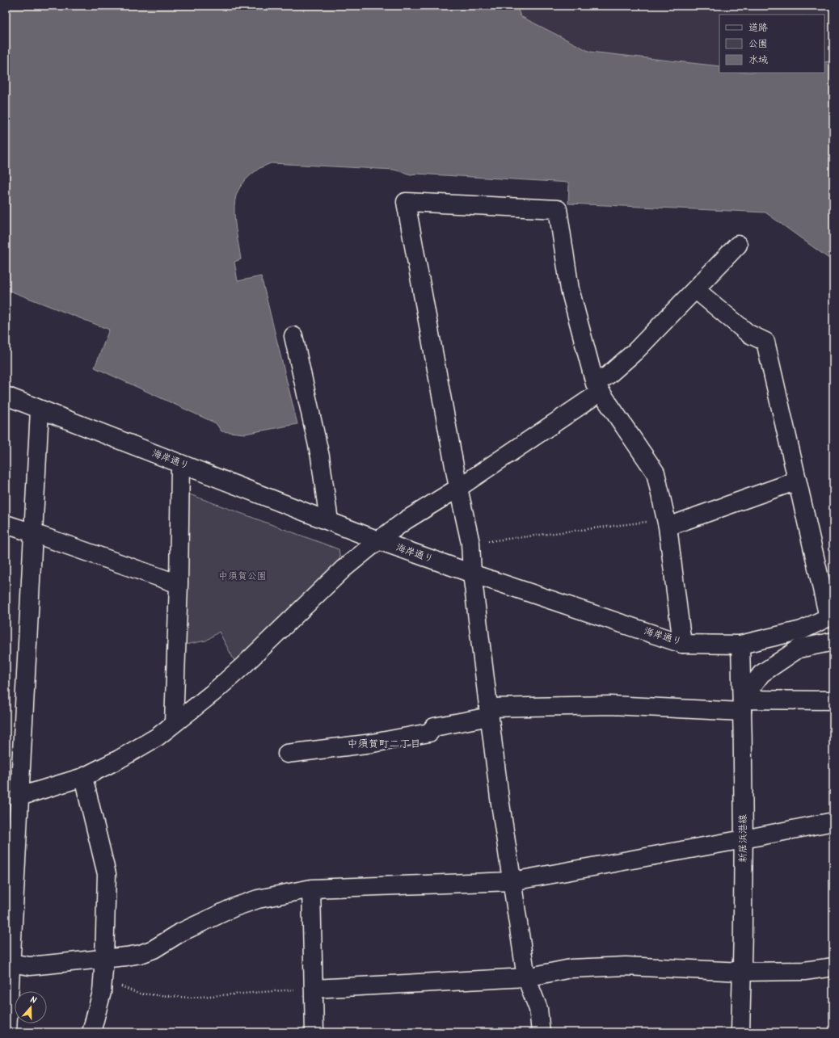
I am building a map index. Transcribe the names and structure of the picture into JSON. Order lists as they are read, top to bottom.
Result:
{
  "streets": {
    "street": ["海岸通り", "新居浜港線"]
  },
  "crossings": [
    ["海岸通り", "新居浜港線"]
  ],
  "districts": ["中須賀町二丁目"],
  "parks": ["中須賀公園"],
  "legend": ["道路", "公園", "水域"],
  "north": "top"
}
